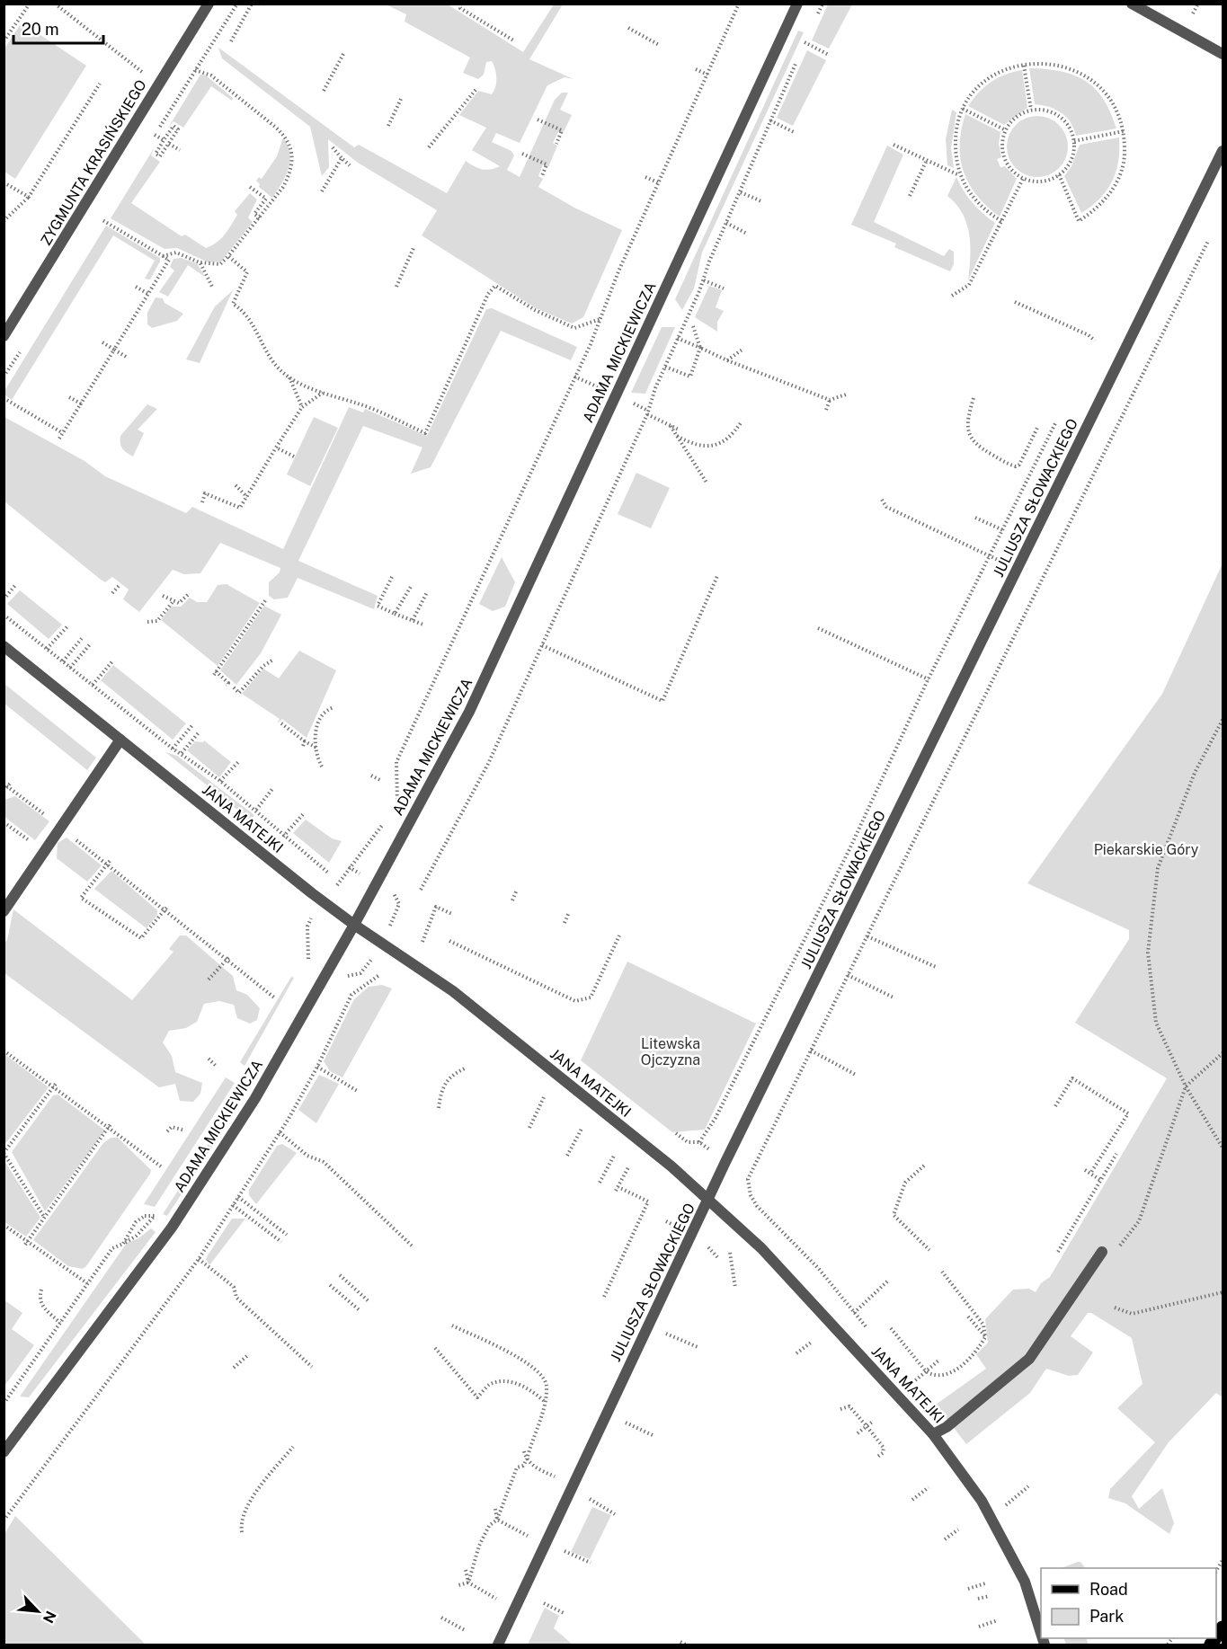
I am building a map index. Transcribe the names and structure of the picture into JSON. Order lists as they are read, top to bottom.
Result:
{
  "streets": {
    "street": [
      "ZYGMUNTA KRASIŃSKIEGO",
      "ADAMA MICKIEWICZA",
      "JULIUSZA SŁOWACKIEGO",
      "JANA MATEJKI"
    ]
  },
  "crossings": [
    ["ADAMA MICKIEWICZA", "JANA MATEJKI"],
    ["JULIUSZA SŁOWACKIEGO", "JANA MATEJKI"]
  ],
  "parks": ["Piekarskie Góry", "Litewska Ojczyzna"],
  "legend": ["Road", "Park"],
  "scale_bar": "20 m",
  "north": "bottom right"
}
